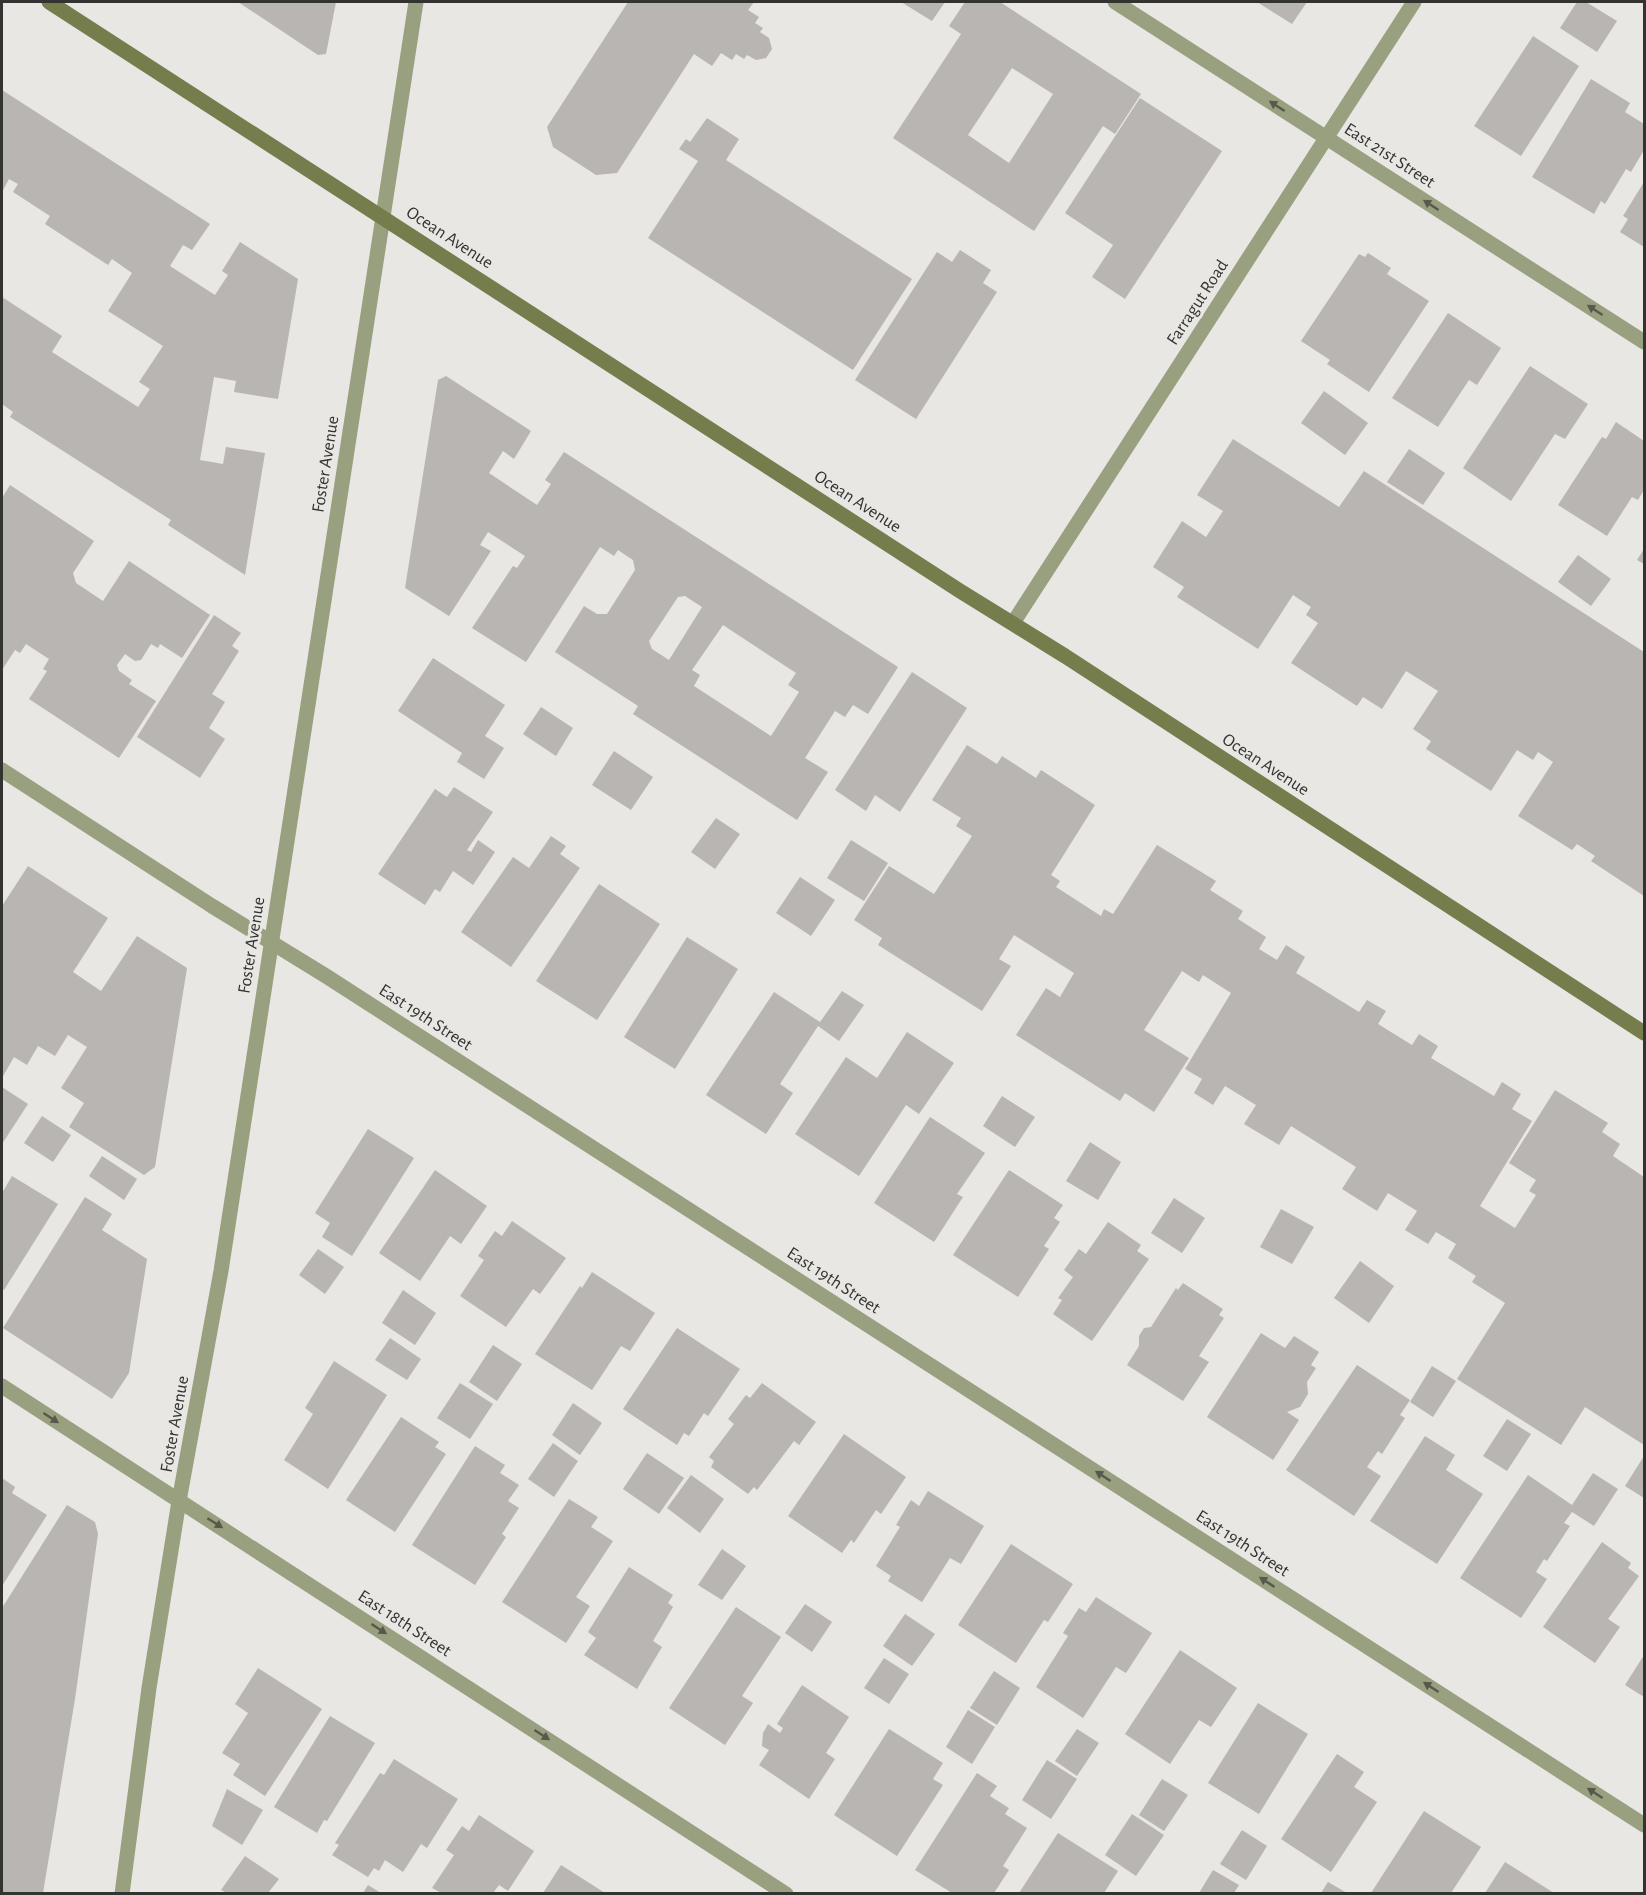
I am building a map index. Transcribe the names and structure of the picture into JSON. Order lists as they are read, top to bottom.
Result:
{
  "streets": {
    "main road": ["Ocean Avenue"],
    "street": [
      "East 21st Street",
      "Farragut Road",
      "Foster Avenue",
      "East 19th Street",
      "East 18th Street"
    ]
  },
  "crossings": [
    ["East 21st Street", "Farragut Road"],
    ["Ocean Avenue", "Farragut Road"],
    ["Ocean Avenue", "Foster Avenue"],
    ["Foster Avenue", "East 19th Street"],
    ["Foster Avenue", "East 18th Street"]
  ],
  "one_way": ["East 21st Street", "East 19th Street", "East 18th Street"]
}
